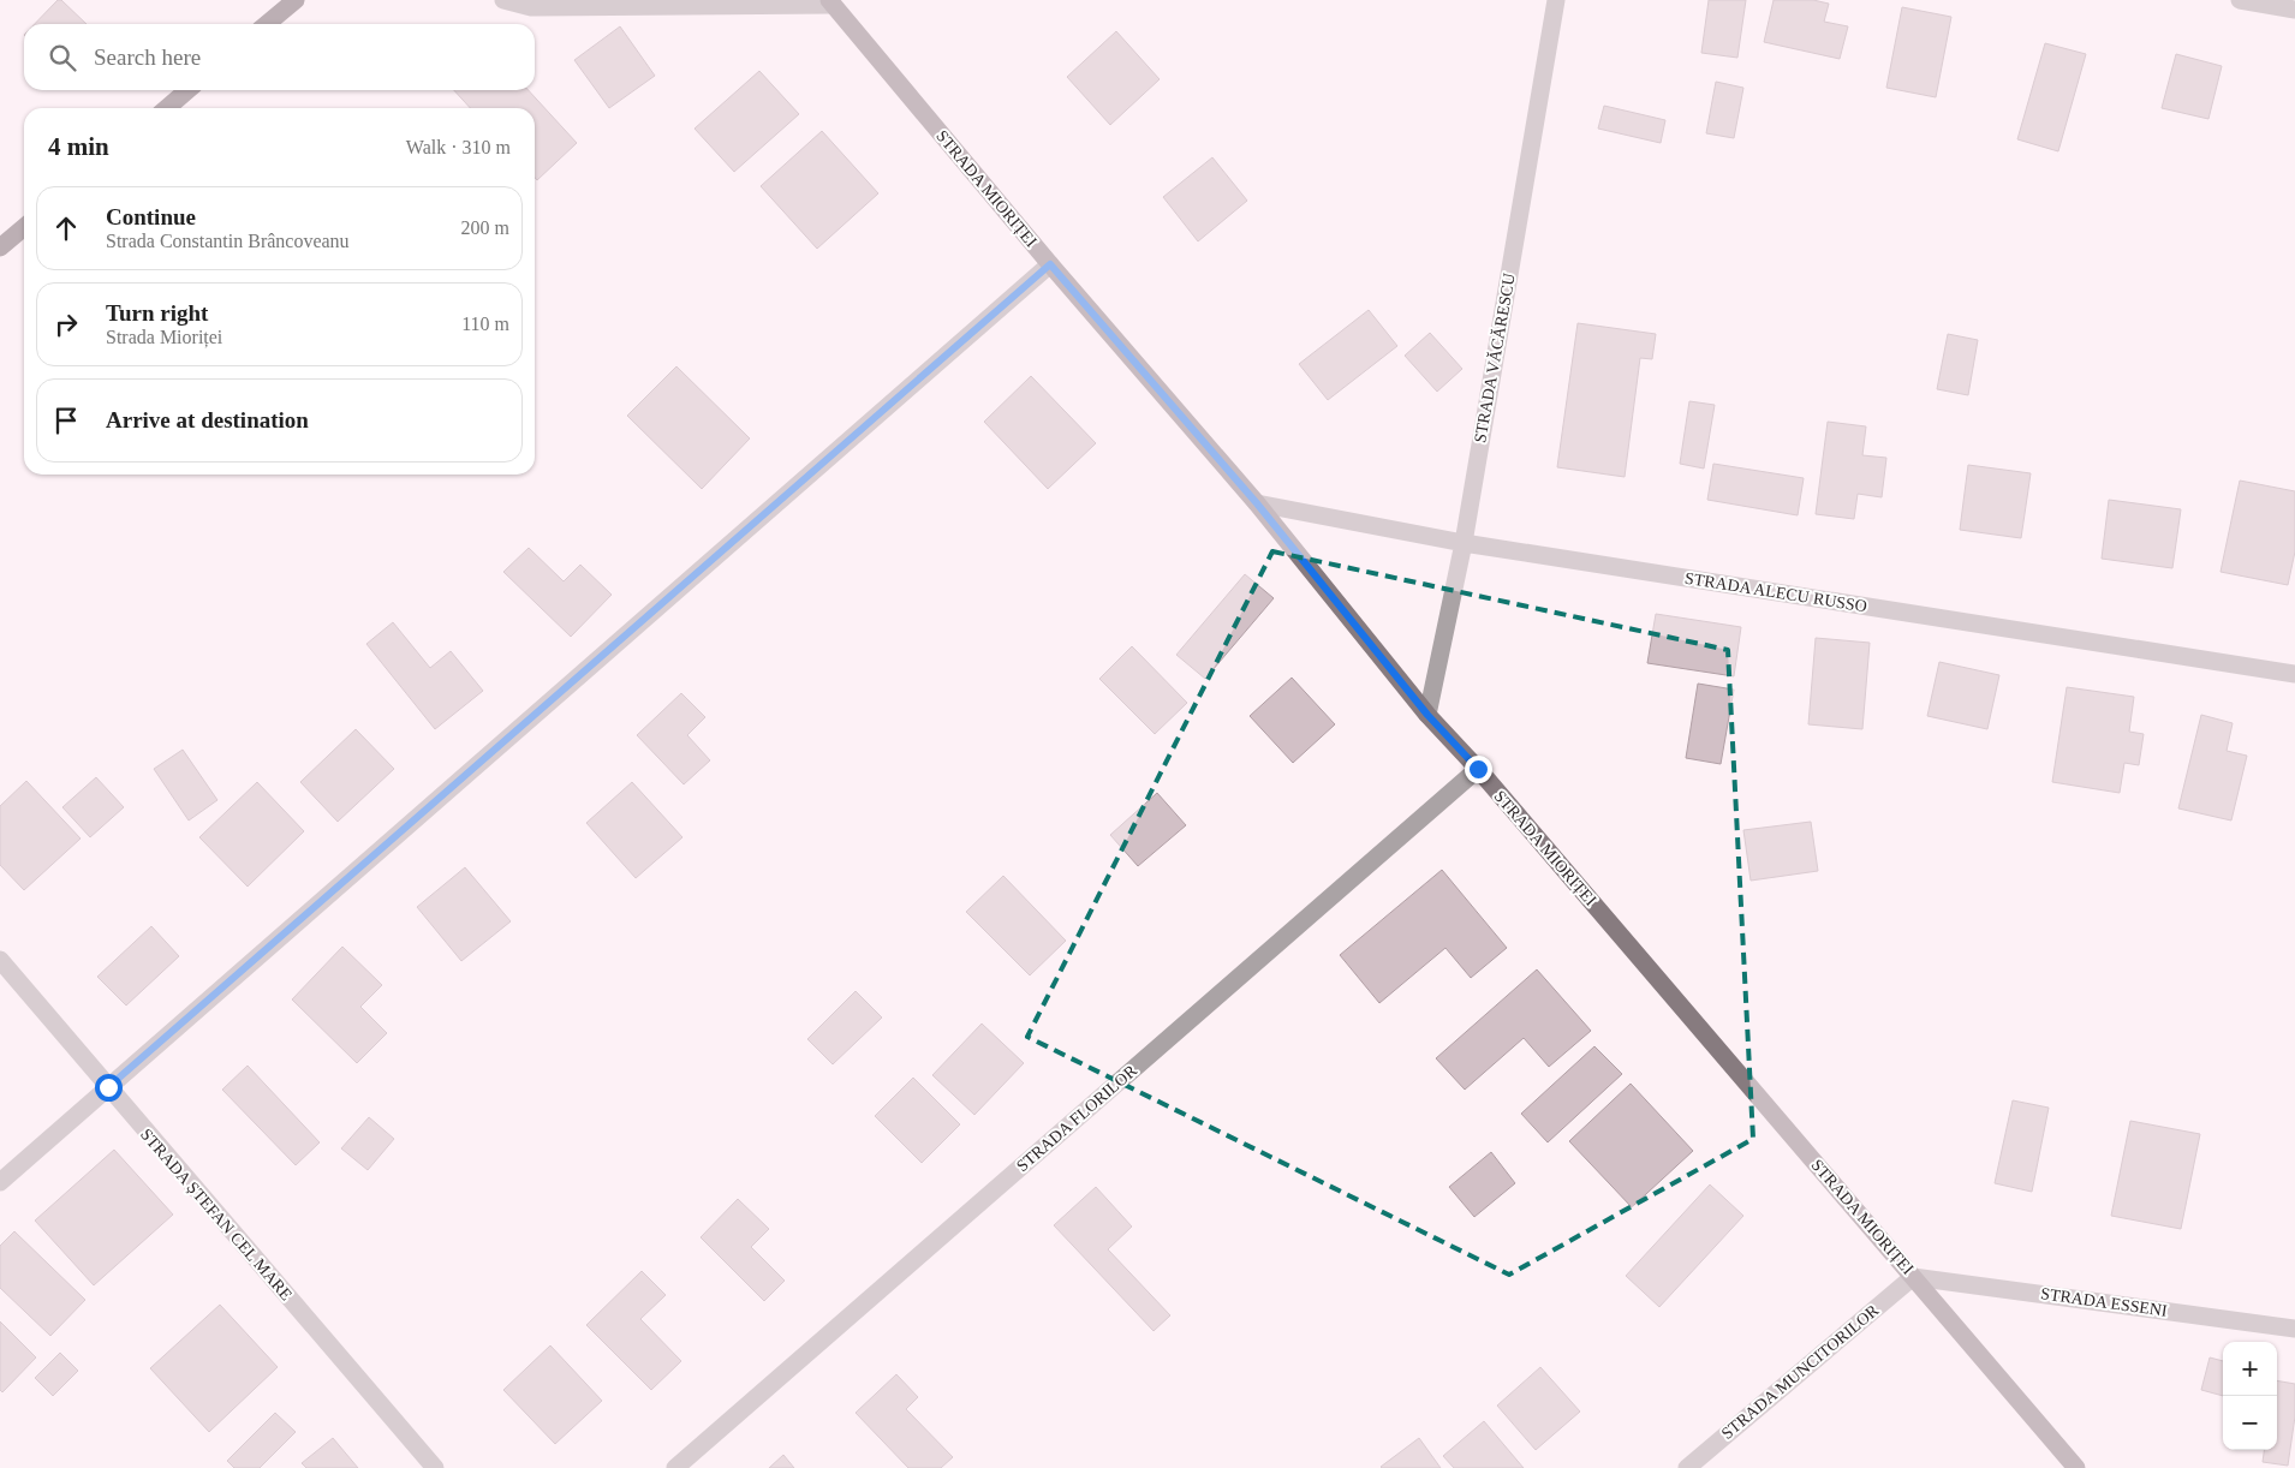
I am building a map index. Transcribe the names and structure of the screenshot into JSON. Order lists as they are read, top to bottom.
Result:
{
  "streets": {
    "street": [
      "STRADA MIORIȚEI",
      "STRADA VĂCĂRESCU",
      "STRADA ALECU RUSSO",
      "STRADA FLORILOR",
      "STRADA ȘTEFAN CEL MARE",
      "STRADA ESSENI",
      "STRADA MUNCITORILOR"
    ]
  },
  "crossings": [
    ["STRADA MIORIȚEI", "STRADA VĂCĂRESCU"],
    ["STRADA MIORIȚEI", "STRADA ALECU RUSSO"],
    ["STRADA MIORIȚEI", "STRADA FLORILOR"],
    ["STRADA MIORIȚEI", "STRADA ESSENI"],
    ["STRADA MIORIȚEI", "STRADA MUNCITORILOR"],
    ["STRADA VĂCĂRESCU", "STRADA ALECU RUSSO"],
    ["STRADA ESSENI", "STRADA MUNCITORILOR"]
  ],
  "page": {
    "search": "Search here",
    "heading": ["4 min", "Walk · 310 m"],
    "list": [
      ["Continue", "Strada Constantin Brâncoveanu", "200 m"],
      ["Turn right", "Strada Mioriței", "110 m"],
      "Arrive at destination"
    ],
    "map_buttons": ["+", "−"]
  }
}
